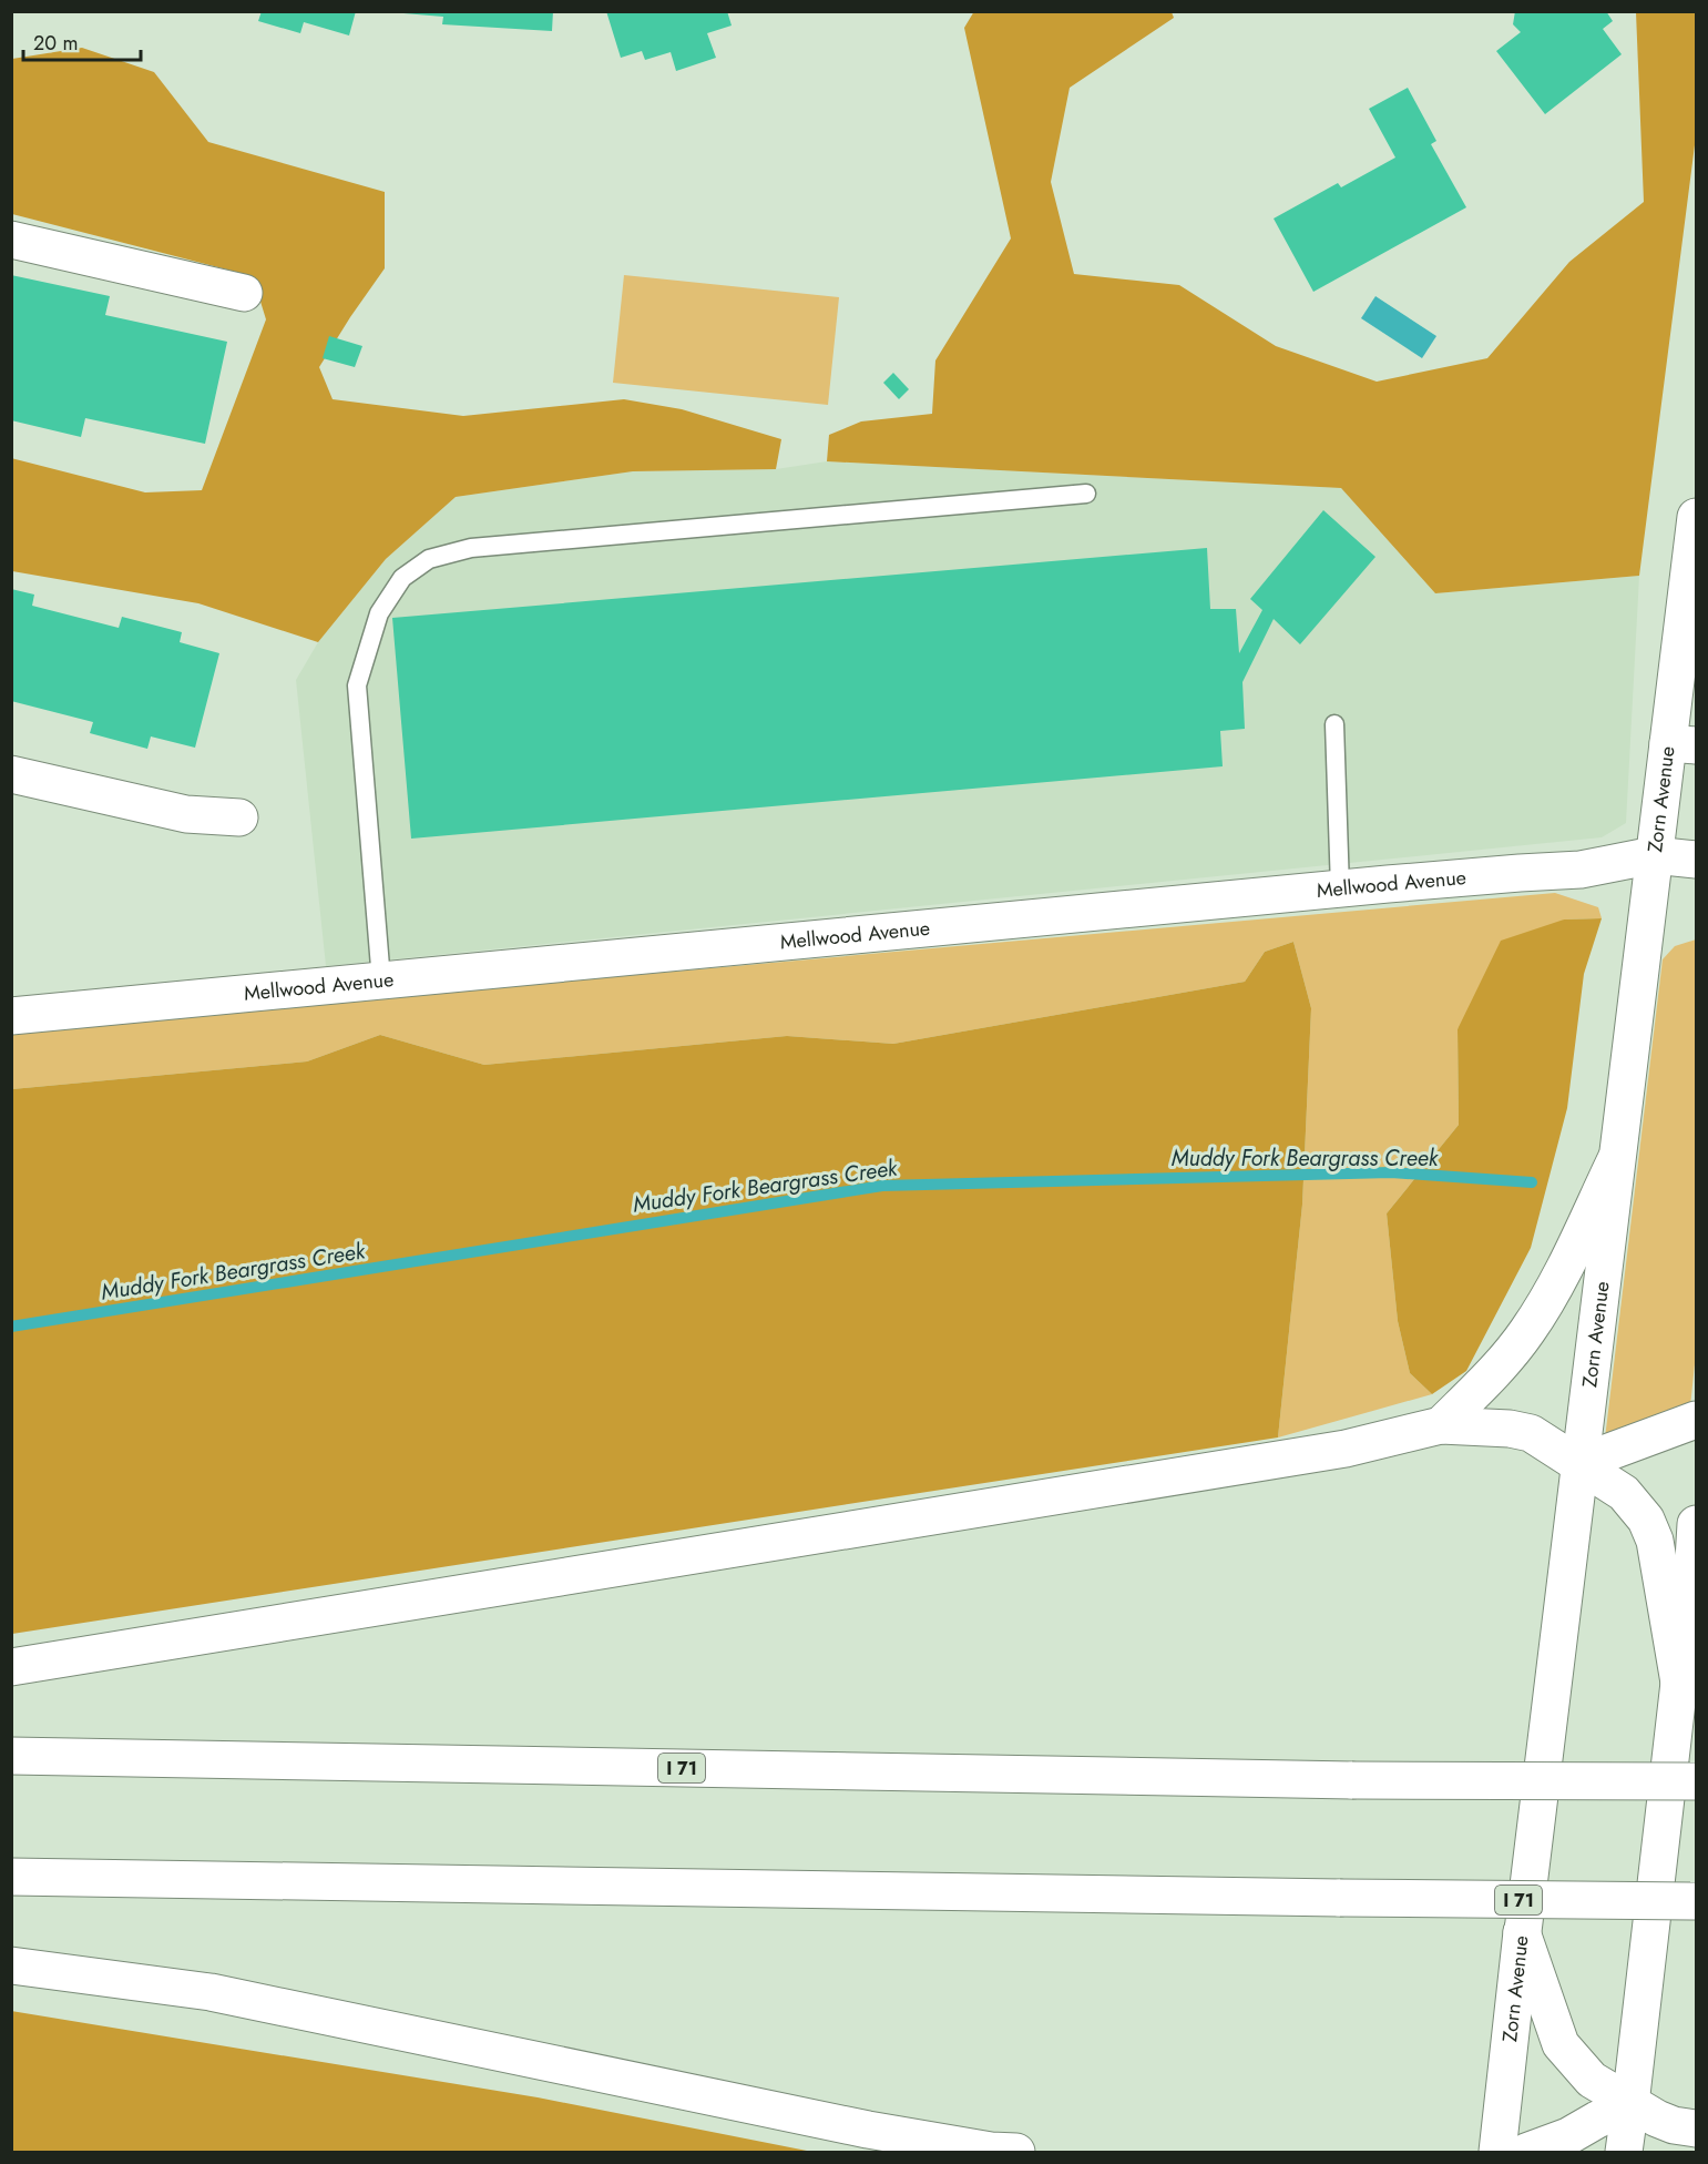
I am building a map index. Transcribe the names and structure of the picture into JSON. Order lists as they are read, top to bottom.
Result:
{
  "streets": {
    "main road": ["Zorn Avenue", "Mellwood Avenue", "I 71"]
  },
  "crossings": [
    ["Zorn Avenue", "Mellwood Avenue"]
  ],
  "water": ["Muddy Fork Beargrass Creek"],
  "scale_bar": "20 m"
}
